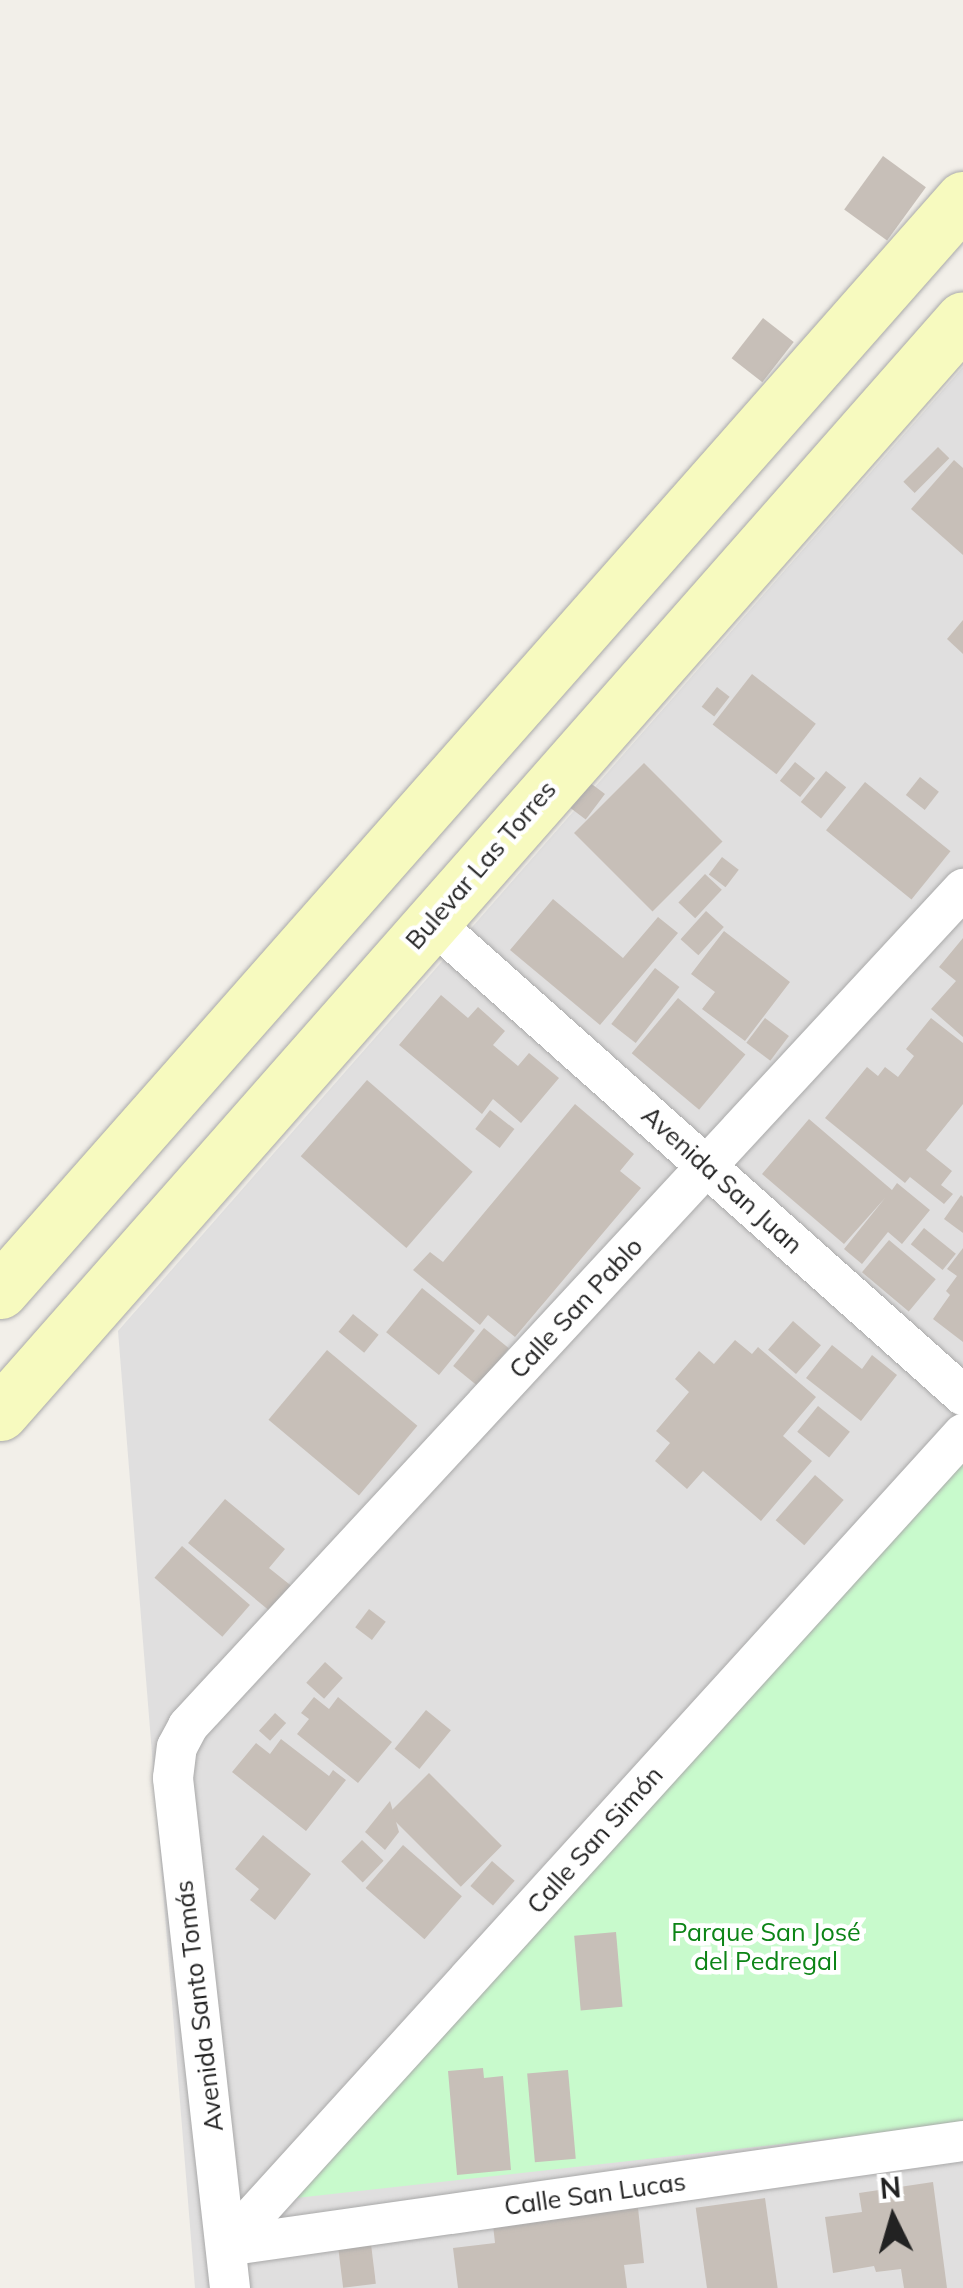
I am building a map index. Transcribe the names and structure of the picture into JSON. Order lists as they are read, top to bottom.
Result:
{
  "streets": {
    "street": [
      "Bulevar Las Torres",
      "Avenida San Juan",
      "Calle San Pablo",
      "Calle San Simón",
      "Avenida Santo Tomás",
      "Calle San Lucas"
    ]
  },
  "crossings": [
    ["Bulevar Las Torres", "Avenida San Juan"],
    ["Avenida San Juan", "Calle San Pablo"],
    ["Calle San Pablo", "Avenida Santo Tomás"],
    ["Calle San Simón", "Avenida Santo Tomás"],
    ["Calle San Simón", "Calle San Lucas"],
    ["Avenida Santo Tomás", "Calle San Lucas"]
  ],
  "parks": ["Parque San José del Pedregal"],
  "north": "top"
}
